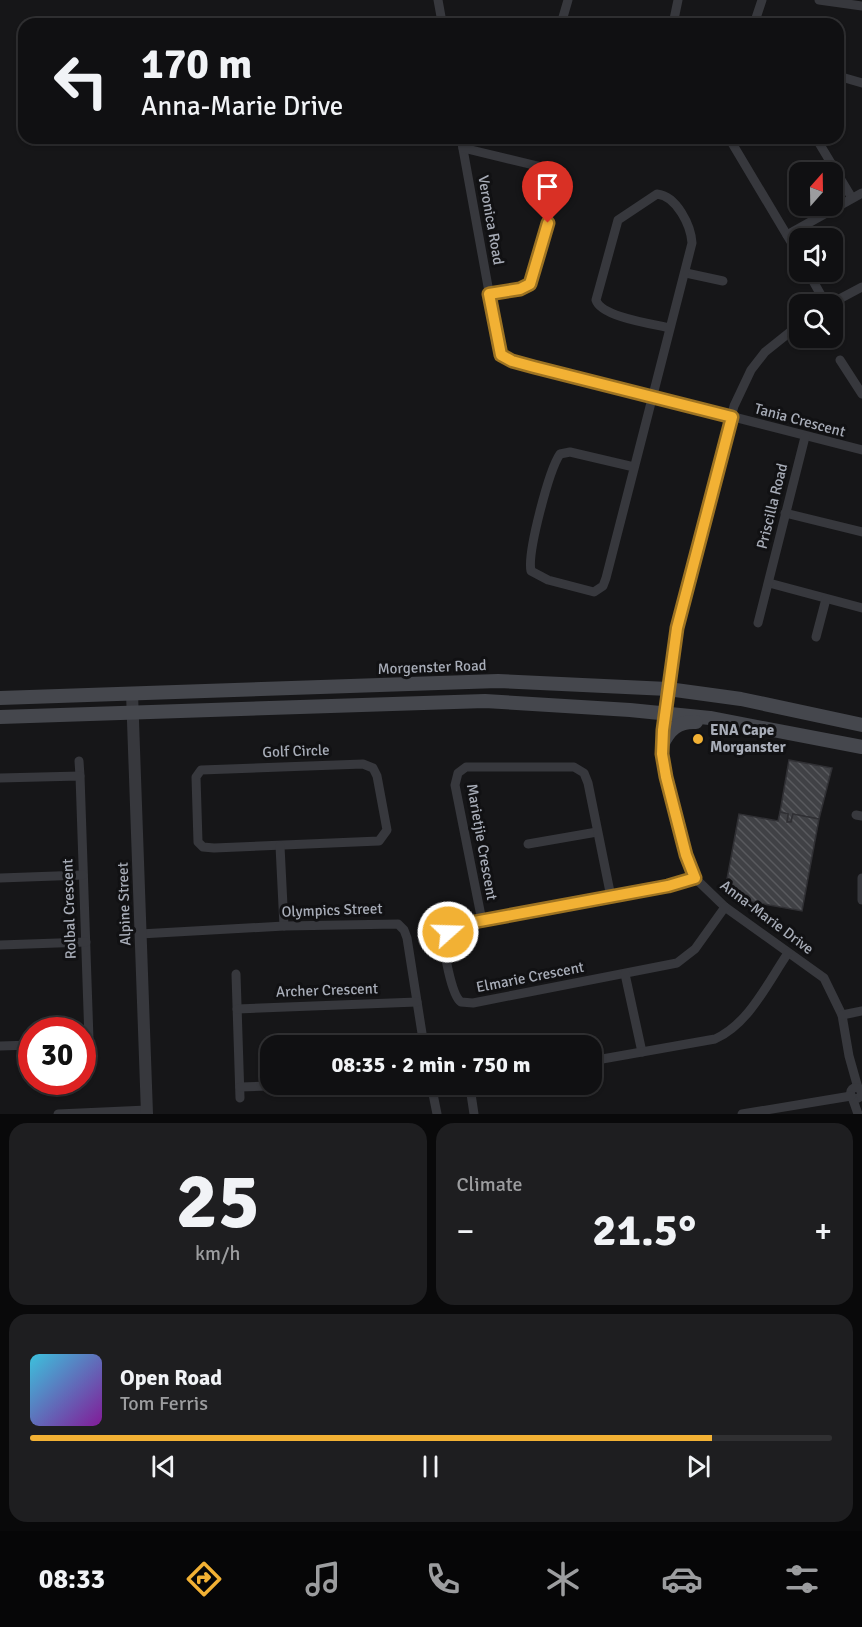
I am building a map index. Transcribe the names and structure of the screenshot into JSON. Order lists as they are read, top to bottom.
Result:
{
  "streets": {
    "main road": ["Morgenster Road"],
    "street": [
      "Veronica Road",
      "Tania Crescent",
      "Priscilla Road",
      "Golf Circle",
      "Marietjie Crescent",
      "Alpine Street",
      "Rolbal Crescent",
      "Olympics Street",
      "Anna-Marie Drive",
      "Elmarie Crescent",
      "Archer Crescent"
    ]
  },
  "crossings": [
    ["Veronica Road", "Tania Crescent"],
    ["Veronica Road", "Anna-Marie Drive"],
    ["Tania Crescent", "Priscilla Road"],
    ["Tania Crescent", "Anna-Marie Drive"],
    ["Morgenster Road", "Alpine Street"],
    ["Morgenster Road", "Anna-Marie Drive"],
    ["Marietjie Crescent", "Elmarie Crescent"],
    ["Alpine Street", "Olympics Street"],
    ["Olympics Street", "Archer Crescent"],
    ["Anna-Marie Drive", "Elmarie Crescent"]
  ],
  "places": ["ENA Cape Morganster"],
  "north": "top",
  "page": {
    "turn": ["170 m", "Anna-Marie Drive"],
    "limit": "30",
    "trip": "08:35 · 2 min · 750 m",
    "tile": [
      ["25", "km/h"],
      "Climate"
    ],
    "heat": ["−", "21.5°", "+"],
    "song": ["Open Road", "Tom Ferris"],
    "tabs": "08:33"
  }
}
